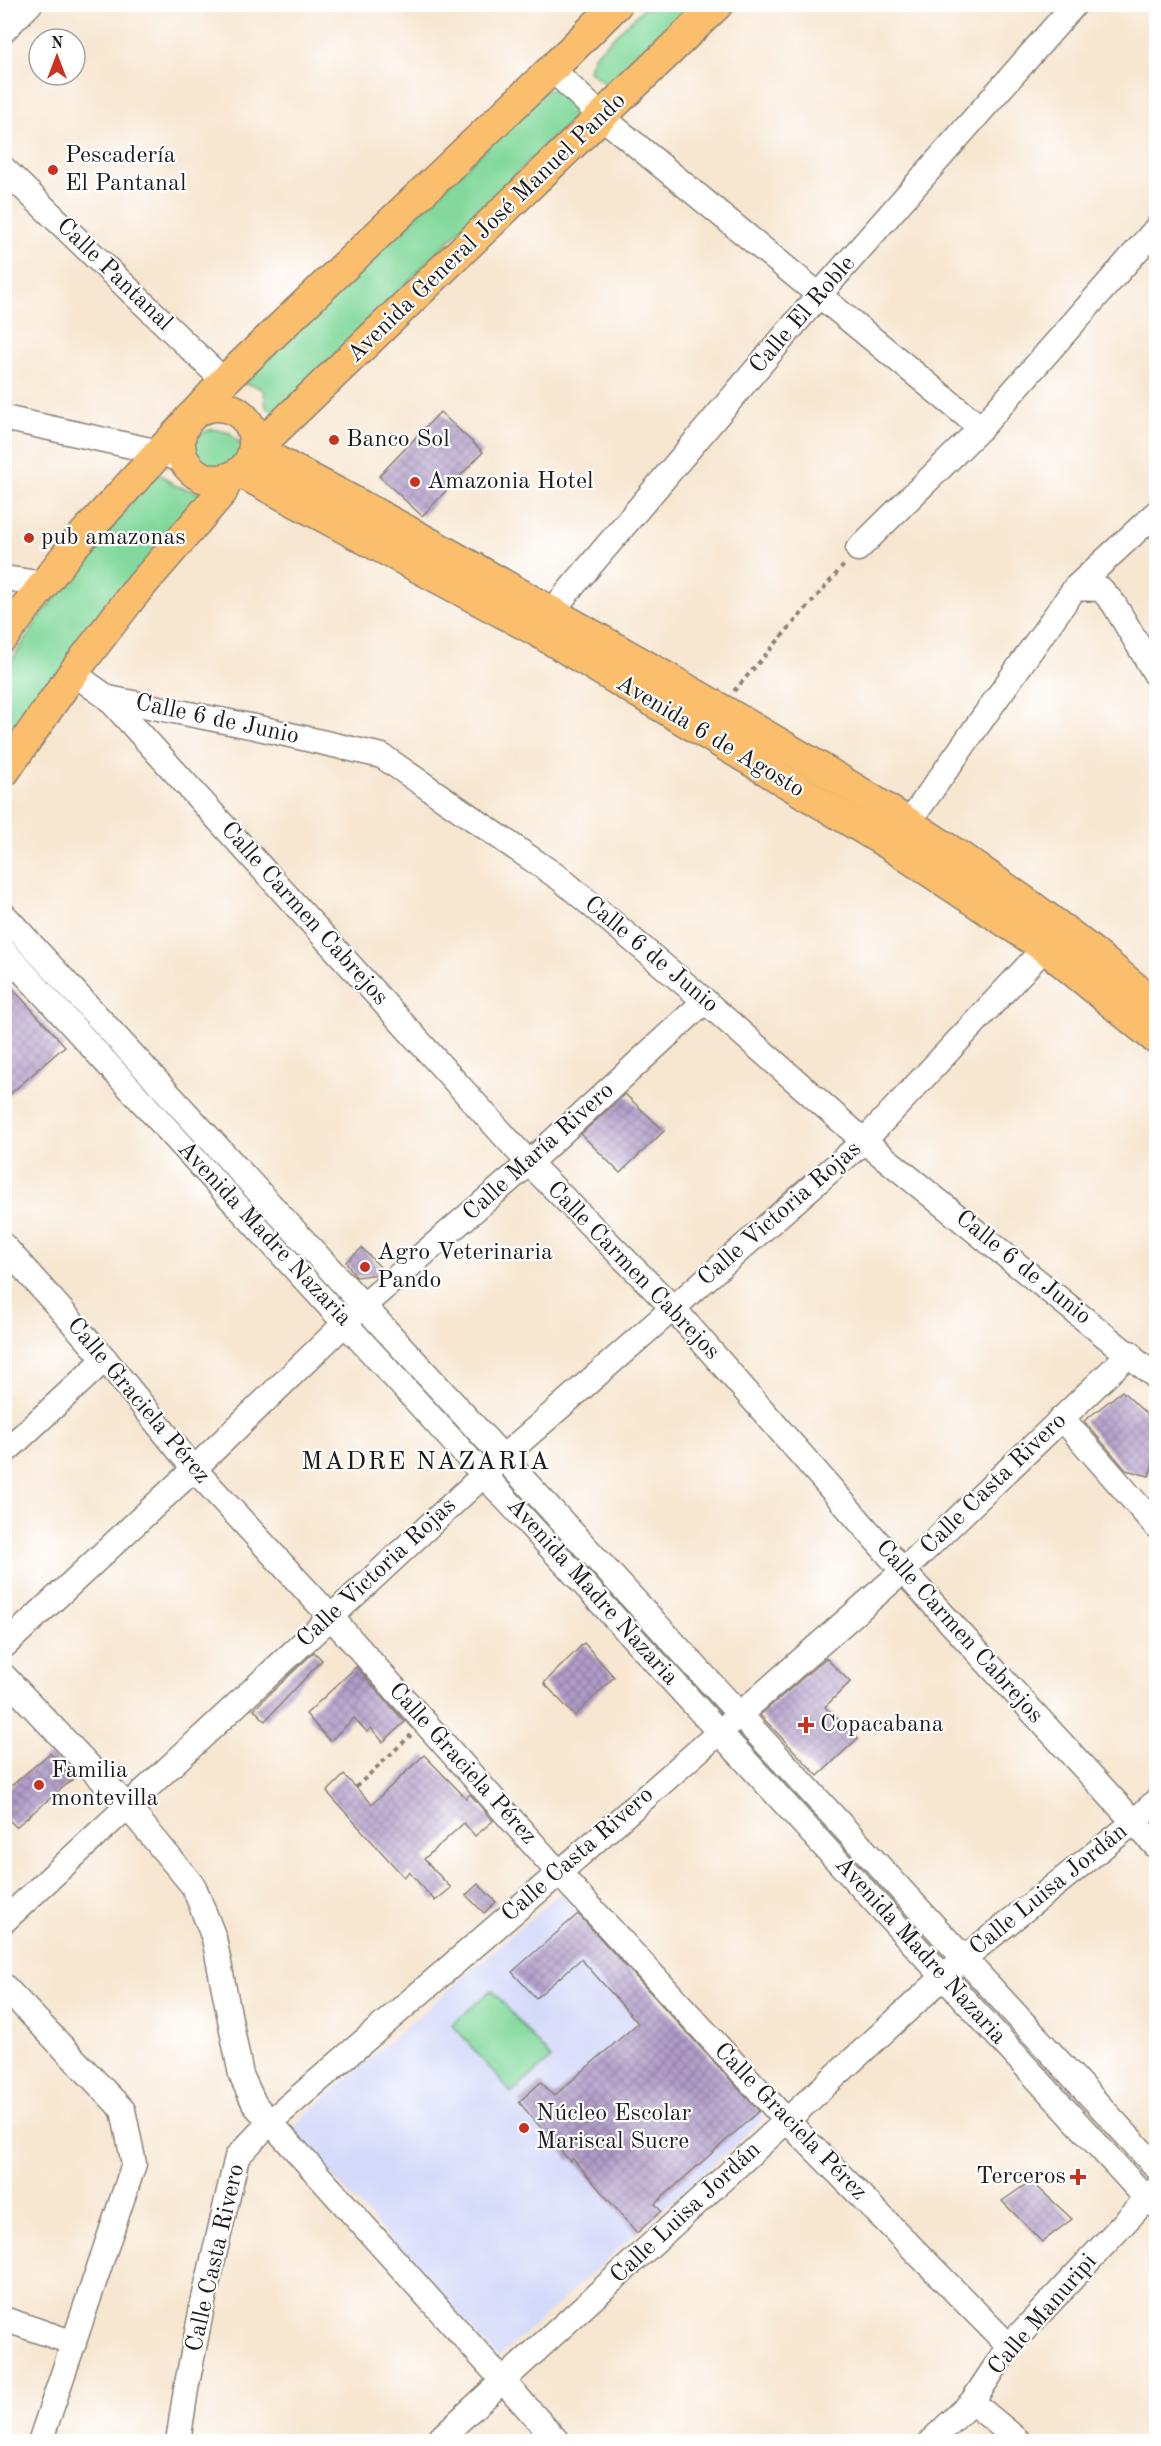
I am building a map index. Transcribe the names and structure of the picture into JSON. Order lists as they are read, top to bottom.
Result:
{
  "streets": {
    "main road": ["Avenida General José Manuel Pando", "Avenida 6 de Agosto"],
    "street": [
      "Calle Pantanal",
      "Calle El Roble",
      "Calle 6 de Junio",
      "Calle Carmen Cabrejos",
      "Calle María Rivero",
      "Calle Victoria Rojas",
      "Avenida Madre Nazaria",
      "Calle Graciela Pérez",
      "Calle Casta Rivero",
      "Calle Luisa Jordán",
      "Calle Manuripi"
    ]
  },
  "crossings": [
    ["Avenida General José Manuel Pando", "Calle 6 de Junio"],
    ["Avenida General José Manuel Pando", "Avenida 6 de Agosto"],
    ["Calle El Roble", "Avenida 6 de Agosto"],
    ["Calle 6 de Junio", "Calle Carmen Cabrejos"],
    ["Calle 6 de Junio", "Calle María Rivero"],
    ["Calle 6 de Junio", "Calle Victoria Rojas"],
    ["Calle 6 de Junio", "Calle Casta Rivero"],
    ["Avenida 6 de Agosto", "Calle Victoria Rojas"],
    ["Calle Carmen Cabrejos", "Calle María Rivero"],
    ["Calle Carmen Cabrejos", "Calle Victoria Rojas"],
    ["Calle Carmen Cabrejos", "Calle Casta Rivero"],
    ["Calle Carmen Cabrejos", "Calle Luisa Jordán"],
    ["Calle María Rivero", "Avenida Madre Nazaria"],
    ["Calle María Rivero", "Calle Graciela Pérez"],
    ["Calle Victoria Rojas", "Avenida Madre Nazaria"],
    ["Calle Victoria Rojas", "Calle Graciela Pérez"],
    ["Avenida Madre Nazaria", "Calle Casta Rivero"],
    ["Avenida Madre Nazaria", "Calle Luisa Jordán"],
    ["Avenida Madre Nazaria", "Calle Manuripi"],
    ["Calle Graciela Pérez", "Calle Casta Rivero"],
    ["Calle Graciela Pérez", "Calle Luisa Jordán"],
    ["Calle Graciela Pérez", "Calle Manuripi"]
  ],
  "districts": ["MADRE NAZARIA"],
  "places": {
    "other": [
      "Pescadería El Pantanal",
      "Banco Sol",
      "Amazonia Hotel",
      "pub amazonas",
      "Agro Veterinaria Pando",
      "Familia montevilla",
      "Núcleo Escolar Mariscal Sucre"
    ],
    "health": ["Copacabana", "Terceros"]
  },
  "north": "top"
}
